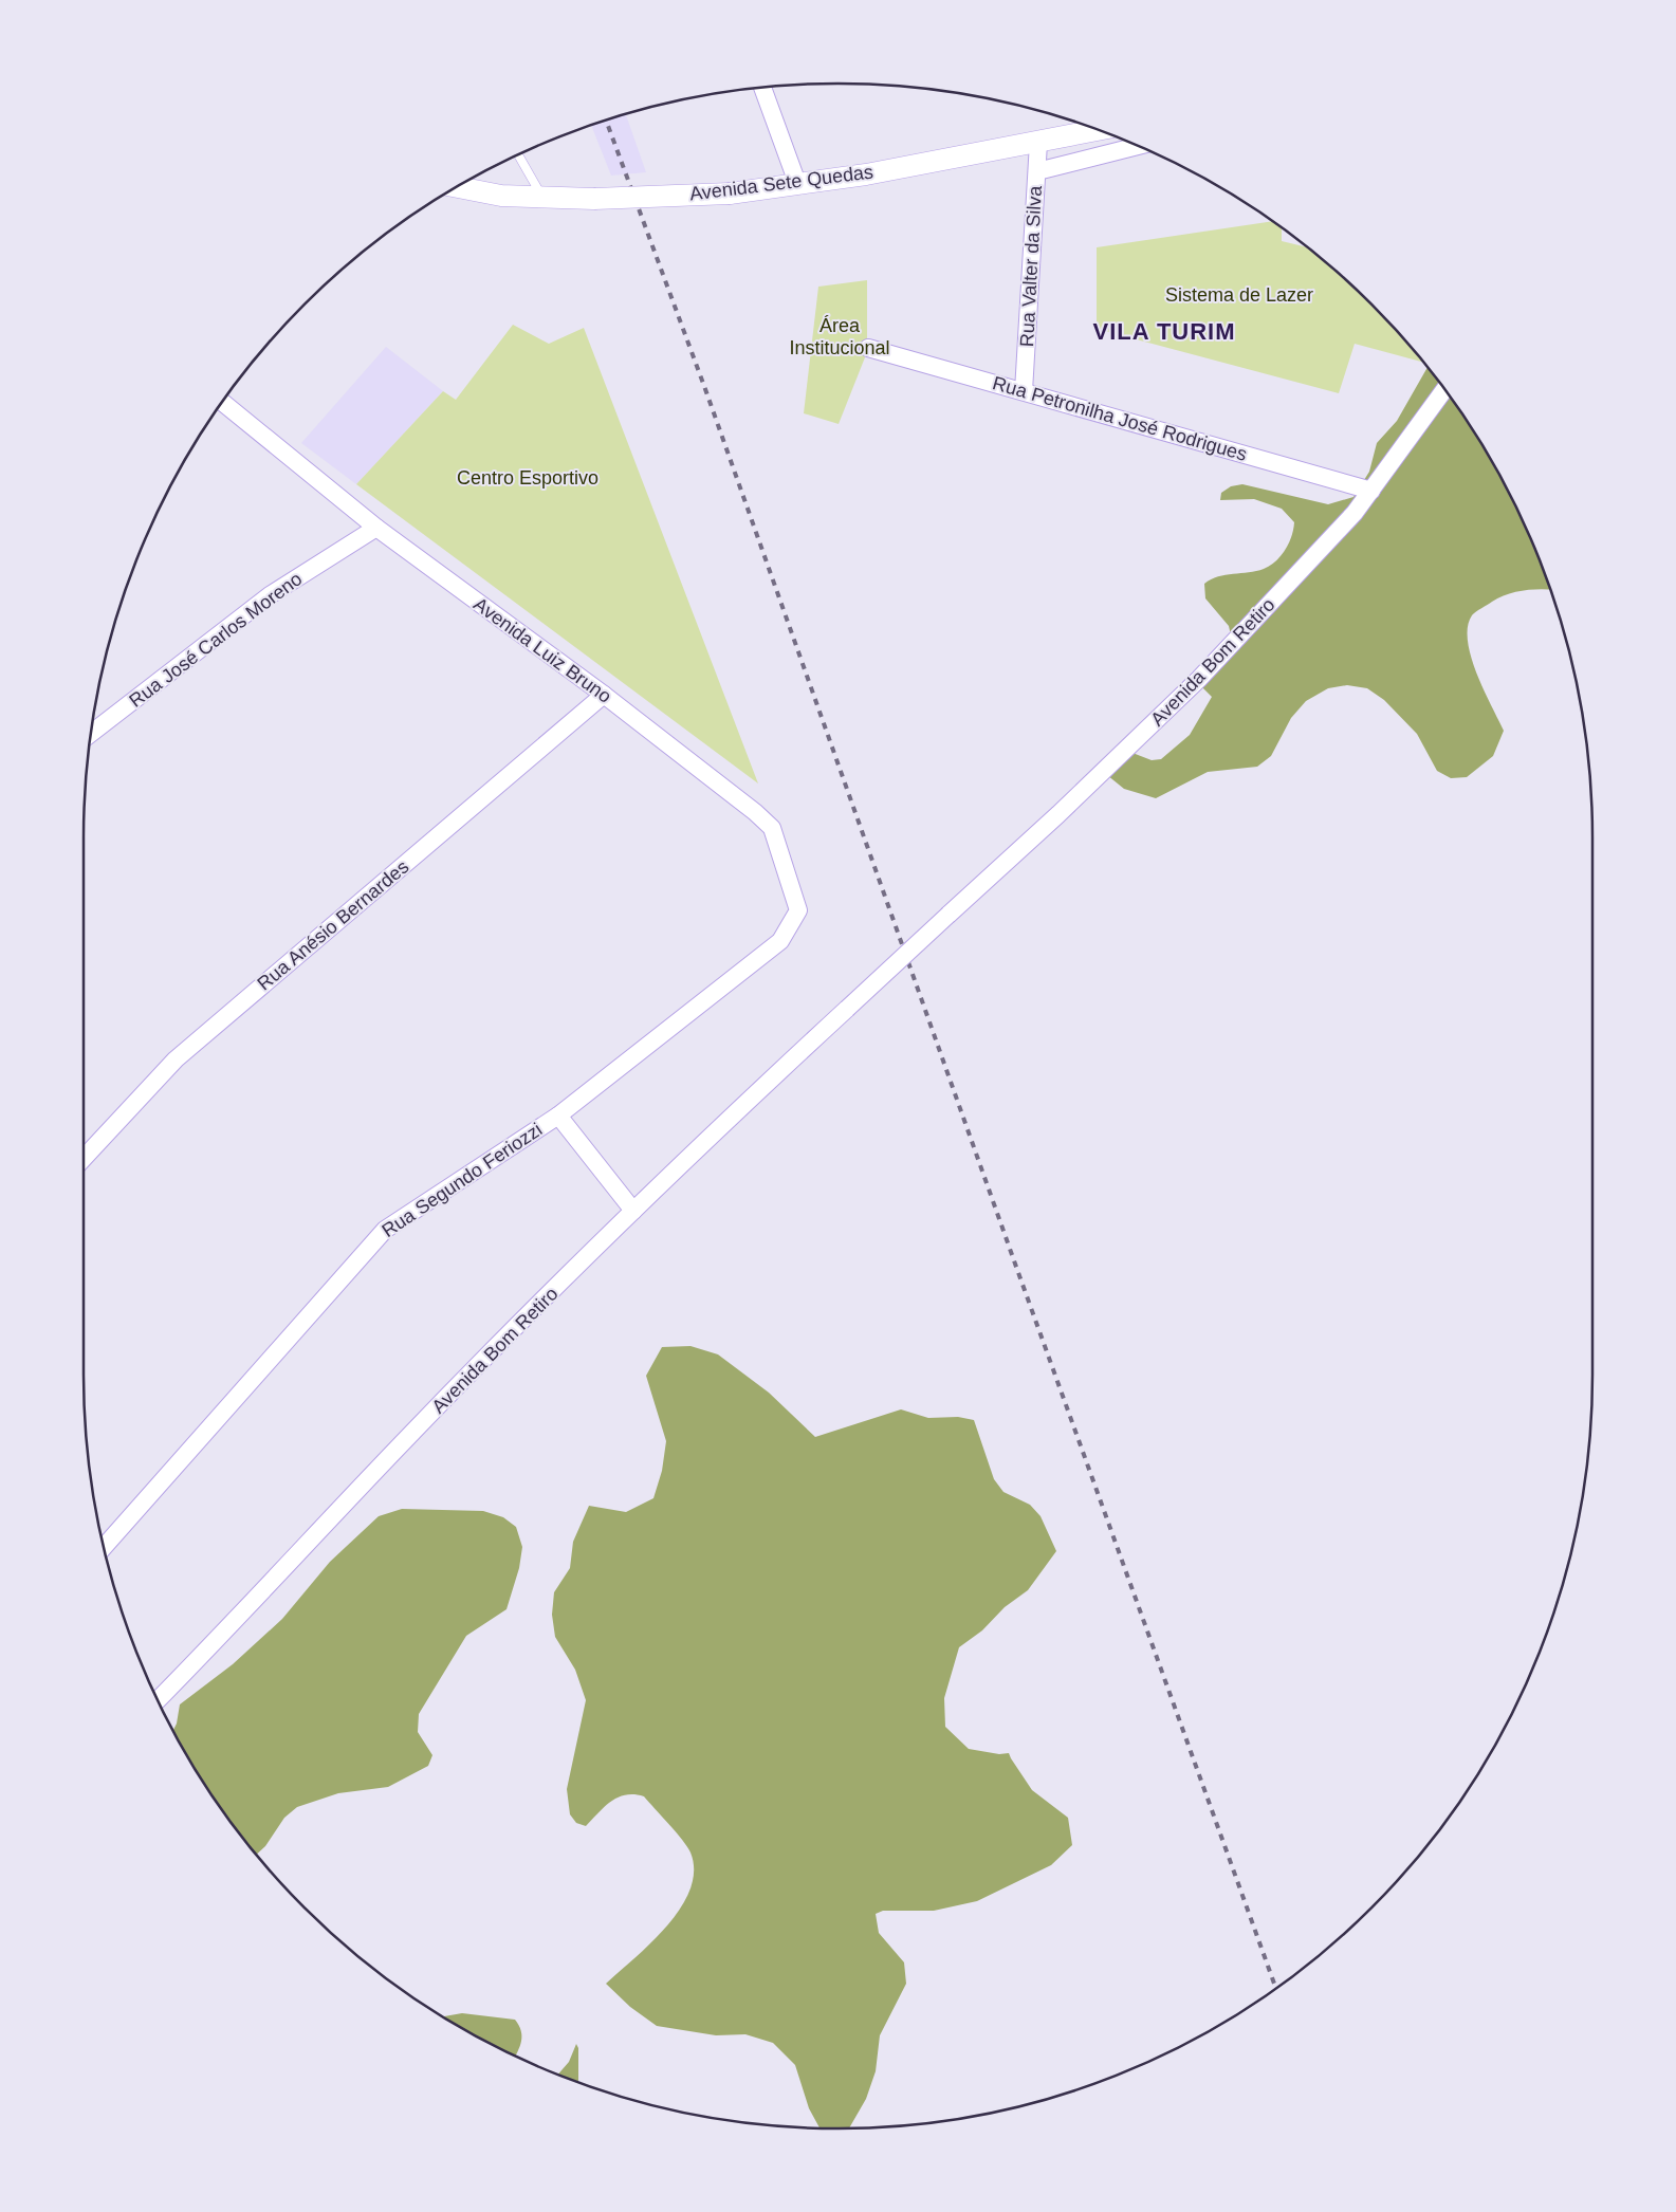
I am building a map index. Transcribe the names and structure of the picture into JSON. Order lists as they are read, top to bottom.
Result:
{
  "streets": {
    "street": [
      "Avenida Sete Quedas",
      "Rua Valter da Silva",
      "Rua Petronilha José Rodrigues",
      "Rua José Carlos Moreno",
      "Avenida Luiz Bruno",
      "Avenida Bom Retiro",
      "Rua Anésio Bernardes",
      "Rua Segundo Feriozzi"
    ]
  },
  "crossings": [
    ["Avenida Sete Quedas", "Rua Valter da Silva"],
    ["Rua Valter da Silva", "Rua Petronilha José Rodrigues"],
    ["Rua Petronilha José Rodrigues", "Avenida Bom Retiro"],
    ["Rua José Carlos Moreno", "Avenida Luiz Bruno"],
    ["Avenida Luiz Bruno", "Rua Anésio Bernardes"],
    ["Avenida Luiz Bruno", "Rua Segundo Feriozzi"]
  ],
  "districts": ["VILA TURIM"],
  "parks": ["Sistema de Lazer", "Área Institucional", "Centro Esportivo"]
}
